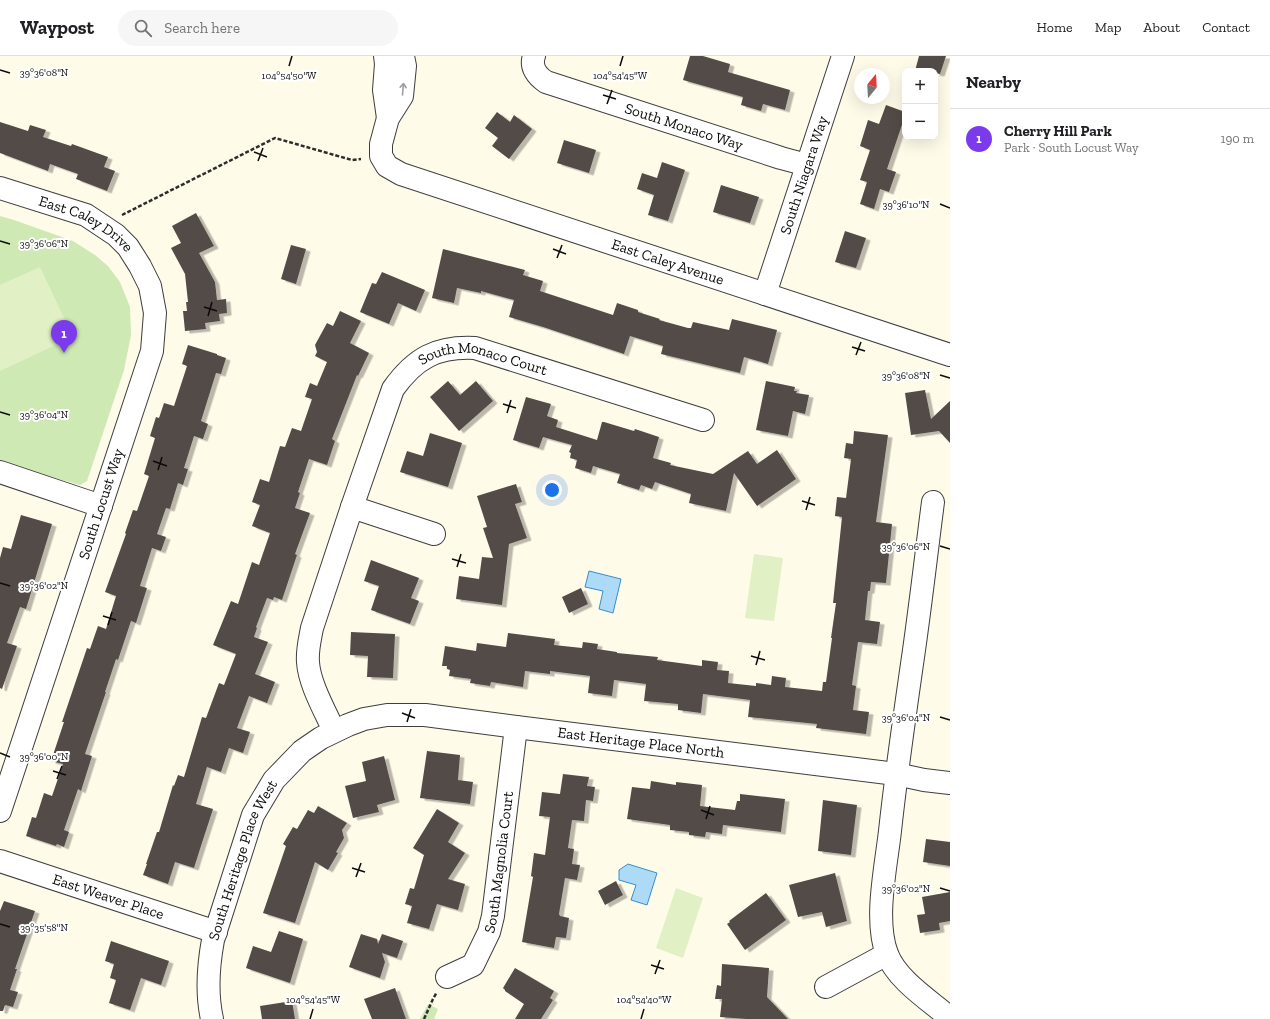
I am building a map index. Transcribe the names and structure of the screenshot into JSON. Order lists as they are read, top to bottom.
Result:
{
  "streets": {
    "street": [
      "South Monaco Way",
      "South Niagara Way",
      "East Caley Drive",
      "East Caley Avenue",
      "South Monaco Court",
      "South Locust Way",
      "East Heritage Place North",
      "South Heritage Place West",
      "South Magnolia Court",
      "East Weaver Place"
    ]
  },
  "crossings": [
    ["South Monaco Way", "South Niagara Way"],
    ["South Niagara Way", "East Caley Avenue"],
    ["East Caley Drive", "South Locust Way"],
    ["South Monaco Court", "East Heritage Place North"],
    ["South Monaco Court", "South Heritage Place West"],
    ["East Heritage Place North", "South Heritage Place West"],
    ["East Heritage Place North", "South Magnolia Court"],
    ["South Heritage Place West", "East Weaver Place"]
  ],
  "north": "top",
  "page": {
    "header": "Waypost",
    "search": "Search here",
    "nav": [
      "Home",
      "Map",
      "About",
      "Contact"
    ],
    "heading": "Nearby",
    "map_buttons": ["+", "−"],
    "list": [
      {
        "mark": "1",
        "name": "Cherry Hill Park",
        "note": "Park · South Locust Way",
        "value": "190 m"
      }
    ],
    "pins": "1"
  },
  "coordinates": [
    "39°36'08\"N",
    "104°54'50\"W",
    "104°54'45\"W",
    "39°36'10\"N",
    "39°36'06\"N",
    "39°36'04\"N",
    "39°36'02\"N",
    "39°36'00\"N",
    "39°35'58\"N",
    "104°54'40\"W"
  ]
}
